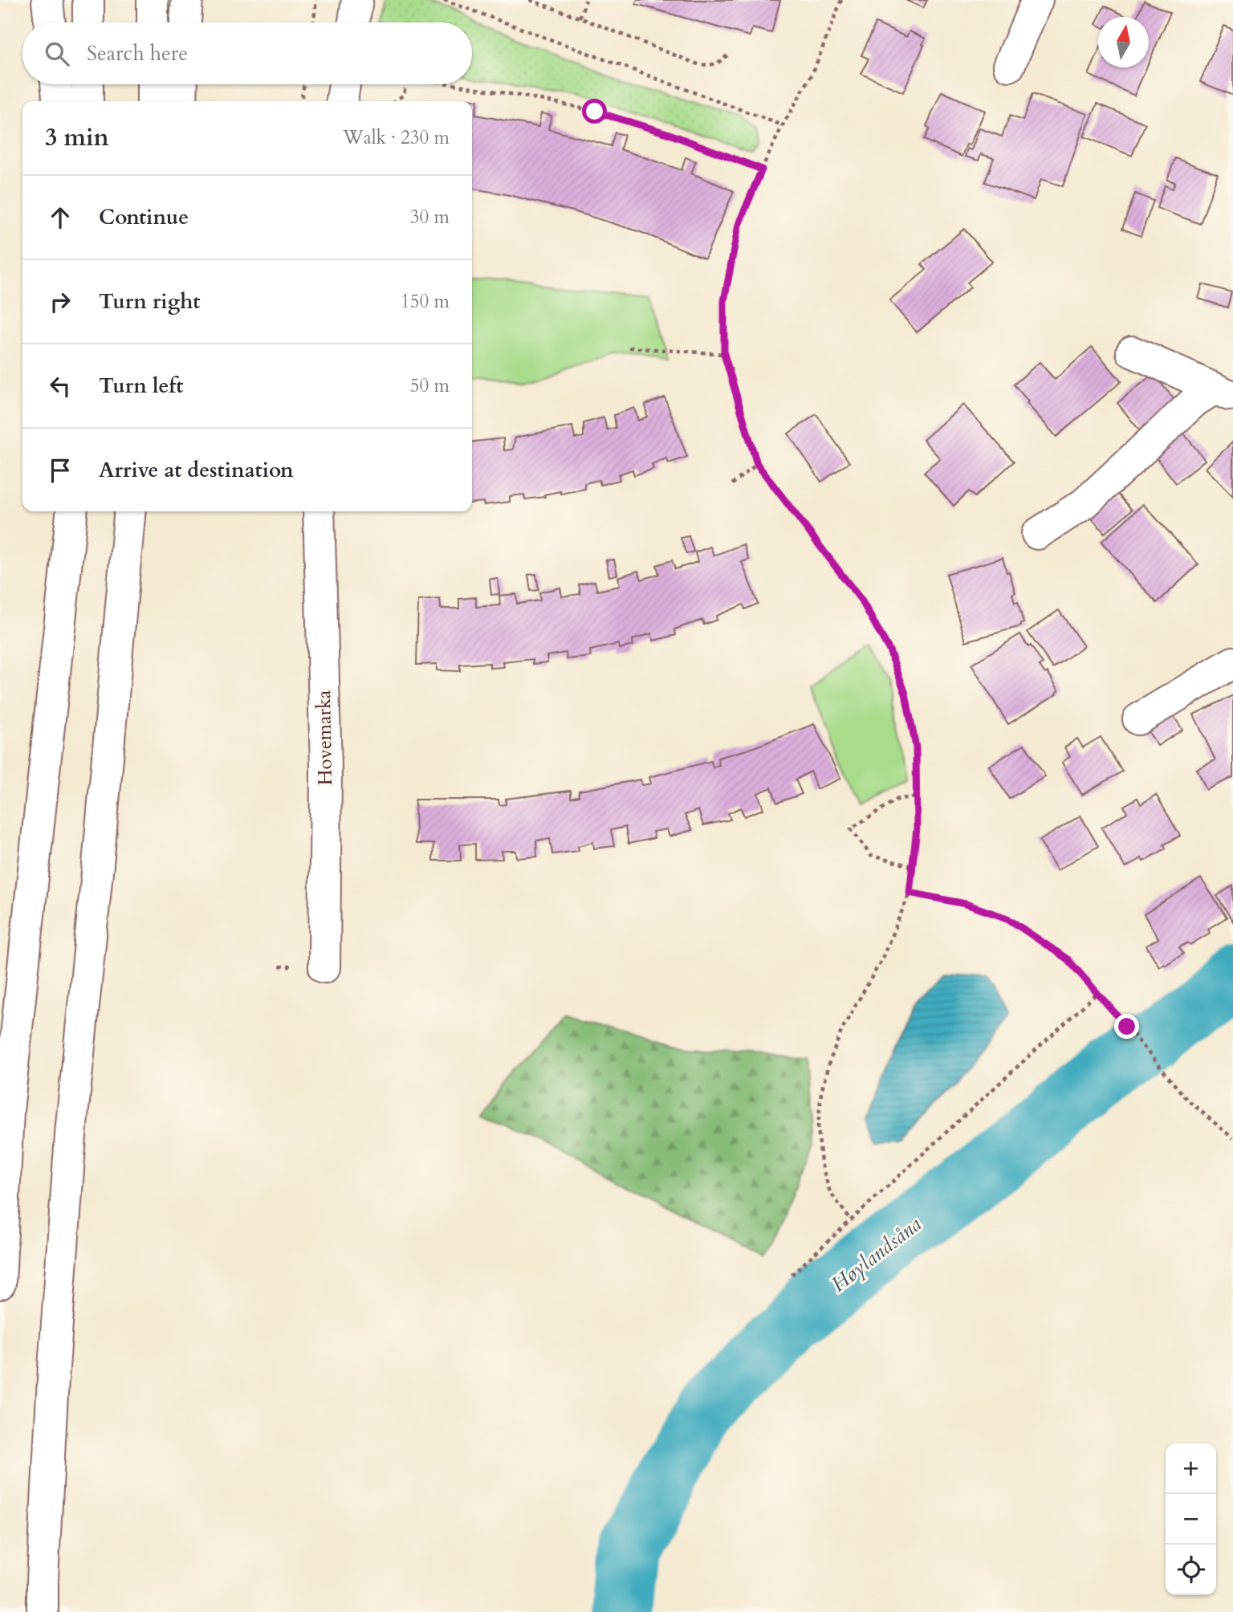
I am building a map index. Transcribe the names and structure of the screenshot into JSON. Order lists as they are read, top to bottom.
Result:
{
  "streets": {
    "main road": ["Hovemarka"]
  },
  "water": ["Høylandsåna"],
  "north": "top",
  "page": {
    "search": "Search here",
    "heading": ["3 min", "Walk · 230 m"],
    "list": [
      ["Continue", "30 m"],
      ["Turn right", "150 m"],
      ["Turn left", "50 m"],
      "Arrive at destination"
    ],
    "map_buttons": ["+", "−"]
  }
}
